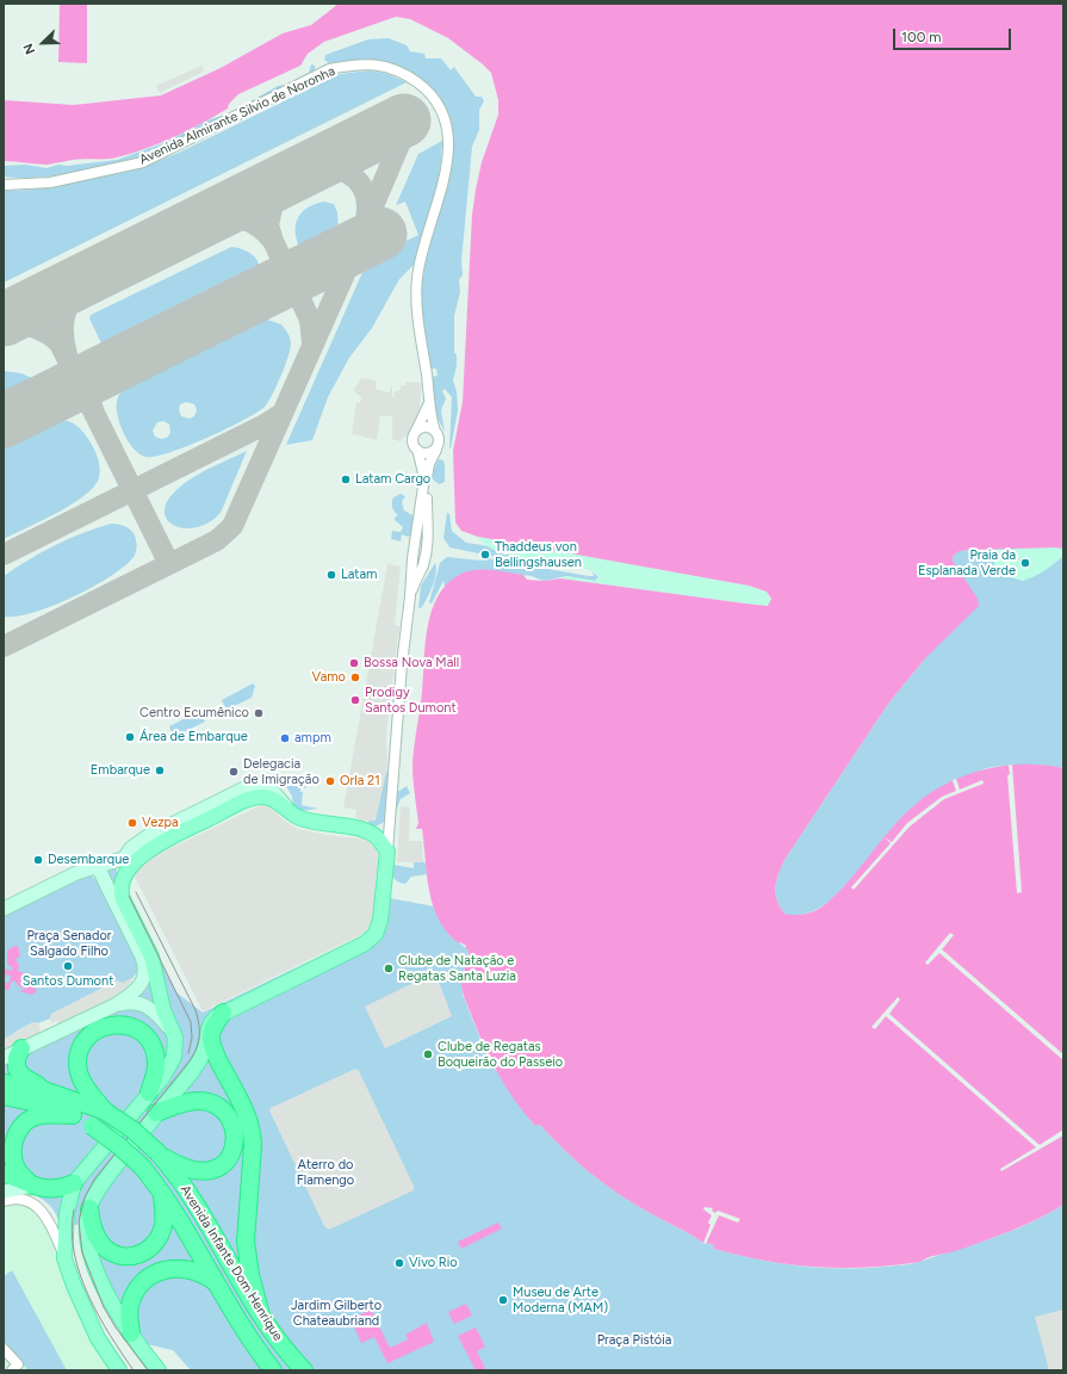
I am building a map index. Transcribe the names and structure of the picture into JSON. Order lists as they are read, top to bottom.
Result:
{
  "streets": {
    "highway": ["Avenida Infante Dom Henrique"],
    "main road": ["Avenida Almirante Silvio de Noronha"]
  },
  "parks": [
    "Praça Senador Salgado Filho",
    "Aterro do Flamengo",
    "Jardim Gilberto Chateaubriand",
    "Praça Pistóia"
  ],
  "places": [
    "Latam Cargo",
    "Thaddeus von Bellingshausen",
    "Praia da Esplanada Verde",
    "Latam",
    "Bossa Nova Mall",
    "Vamo",
    "Prodigy Santos Dumont",
    "Centro Ecumênico",
    "Área de Embarque",
    "ampm",
    "Embarque",
    "Delegacia de Imigração",
    "Orla 21",
    "Vezpa",
    "Desembarque",
    "Santos Dumont",
    "Clube de Natação e Regatas Santa Luzia",
    "Clube de Regatas Boqueirão do Passeio",
    "Vivo Rio",
    "Museu de Arte Moderna (MAM)"
  ],
  "scale_bar": "100 m",
  "north": "bottom left"
}
